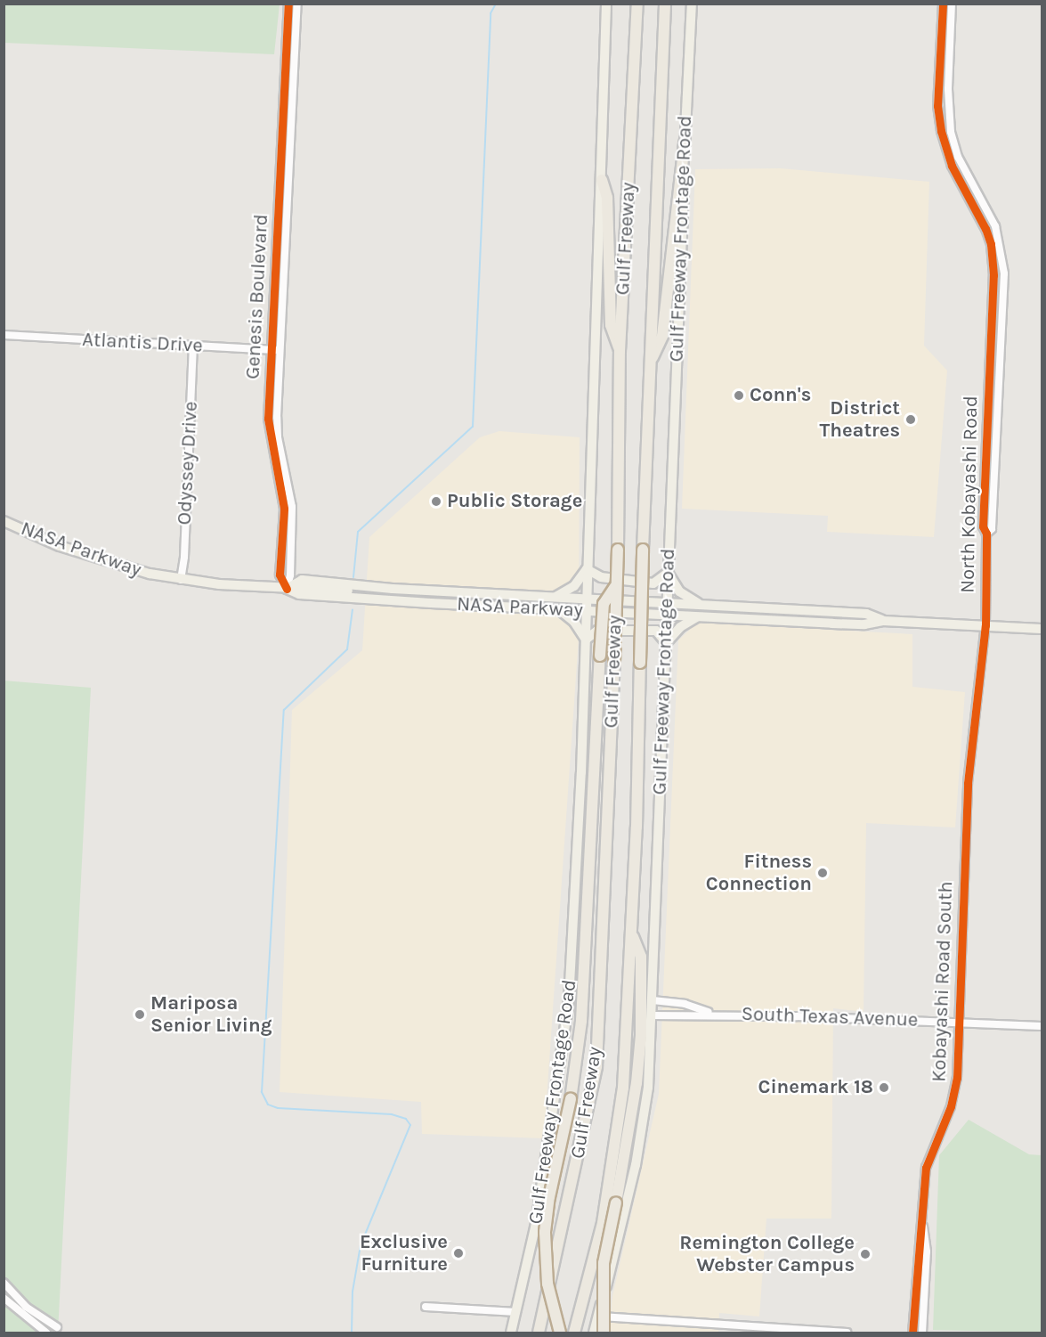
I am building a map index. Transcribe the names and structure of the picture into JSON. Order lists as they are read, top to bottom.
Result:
{
  "streets": {
    "highway": ["Gulf Freeway"],
    "main road": ["Gulf Freeway Frontage Road", "NASA Parkway"],
    "street": [
      "Genesis Boulevard",
      "Atlantis Drive",
      "Odyssey Drive",
      "North Kobayashi Road",
      "Kobayashi Road South",
      "South Texas Avenue"
    ]
  },
  "crossings": [
    ["Gulf Freeway Frontage Road", "NASA Parkway"],
    ["Gulf Freeway Frontage Road", "South Texas Avenue"],
    ["Genesis Boulevard", "Atlantis Drive"],
    ["Genesis Boulevard", "NASA Parkway"],
    ["Atlantis Drive", "Odyssey Drive"],
    ["Odyssey Drive", "NASA Parkway"],
    ["North Kobayashi Road", "NASA Parkway"],
    ["North Kobayashi Road", "Kobayashi Road South"],
    ["NASA Parkway", "Kobayashi Road South"],
    ["Kobayashi Road South", "South Texas Avenue"]
  ],
  "places": [
    "Conn's",
    "District Theatres",
    "Public Storage",
    "Fitness Connection",
    "Mariposa Senior Living",
    "Cinemark 18",
    "Exclusive Furniture",
    "Remington College Webster Campus"
  ]
}
